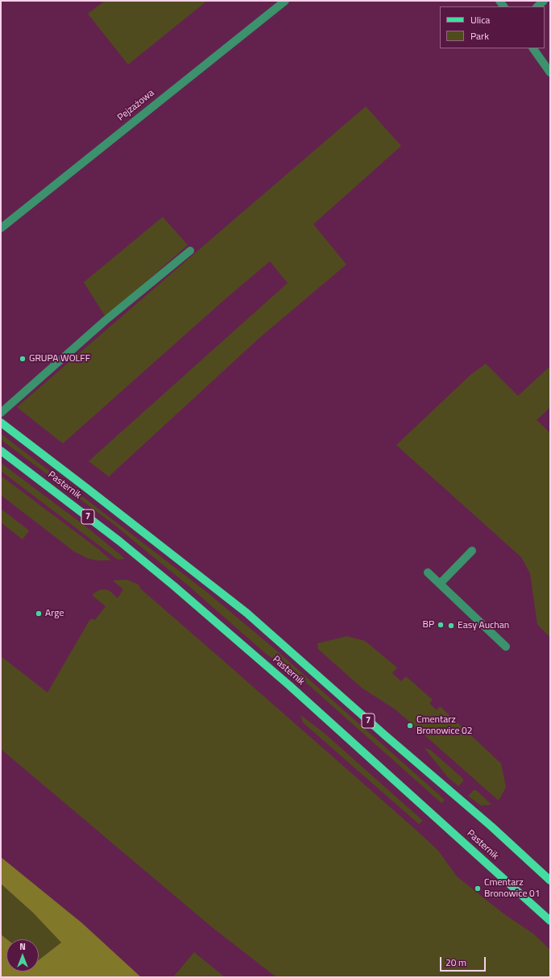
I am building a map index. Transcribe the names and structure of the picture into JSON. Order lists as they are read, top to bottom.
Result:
{
  "streets": {
    "main road": ["Pasternik", "7"],
    "street": ["Pejzażowa"]
  },
  "places": [
    "GRUPA WOLFF",
    "Arge",
    "BP",
    "Easy Auchan",
    "Cmentarz Bronowice 02",
    "Cmentarz Bronowice 01"
  ],
  "legend": ["Ulica", "Park"],
  "scale_bar": "20 m",
  "north": "top"
}
